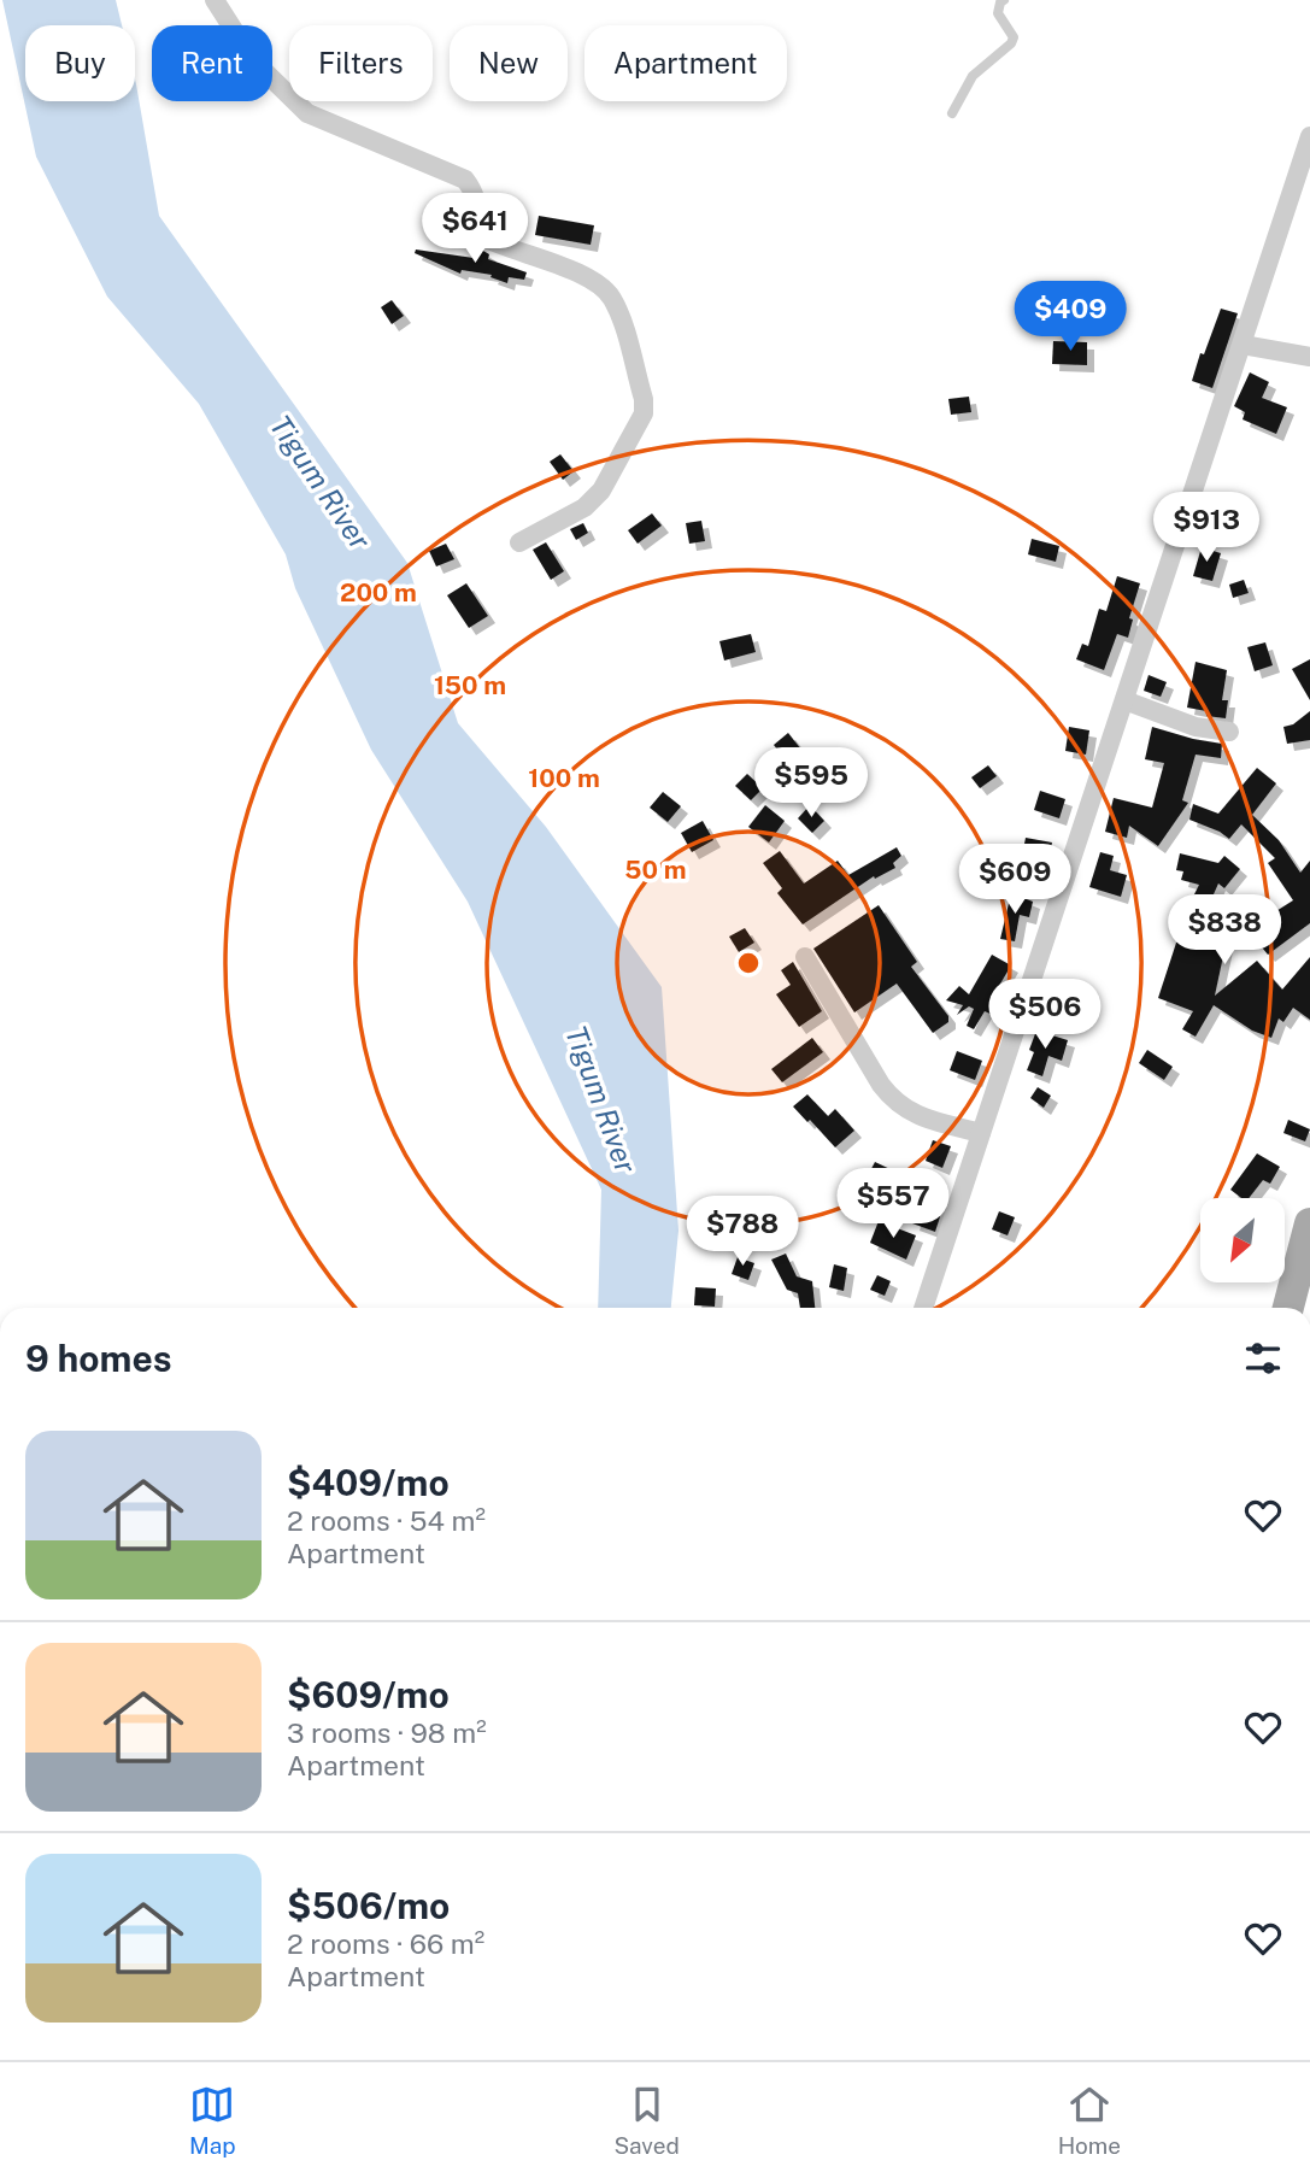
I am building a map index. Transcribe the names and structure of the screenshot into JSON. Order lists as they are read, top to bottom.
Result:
{
  "water": ["Tigum River"],
  "north": "bottom left",
  "page": {
    "chip": [
      "Buy",
      "Rent",
      "Filters",
      "New",
      "Apartment"
    ],
    "price": [
      "$641",
      "$409",
      "$913",
      "$595",
      "$609",
      "$838",
      "$506",
      "$557",
      "$788"
    ],
    "heading": "9 homes",
    "list": [
      {
        "name": "$409/mo",
        "note": "2 rooms · 54 m² · Apartment"
      },
      {
        "name": "$609/mo",
        "note": "3 rooms · 98 m² · Apartment"
      },
      {
        "name": "$506/mo",
        "note": "2 rooms · 66 m² · Apartment"
      }
    ],
    "tabs": ["Map", "Saved", "Home"]
  },
  "rings": [
    "200 m",
    "150 m",
    "100 m",
    "50 m"
  ]
}
